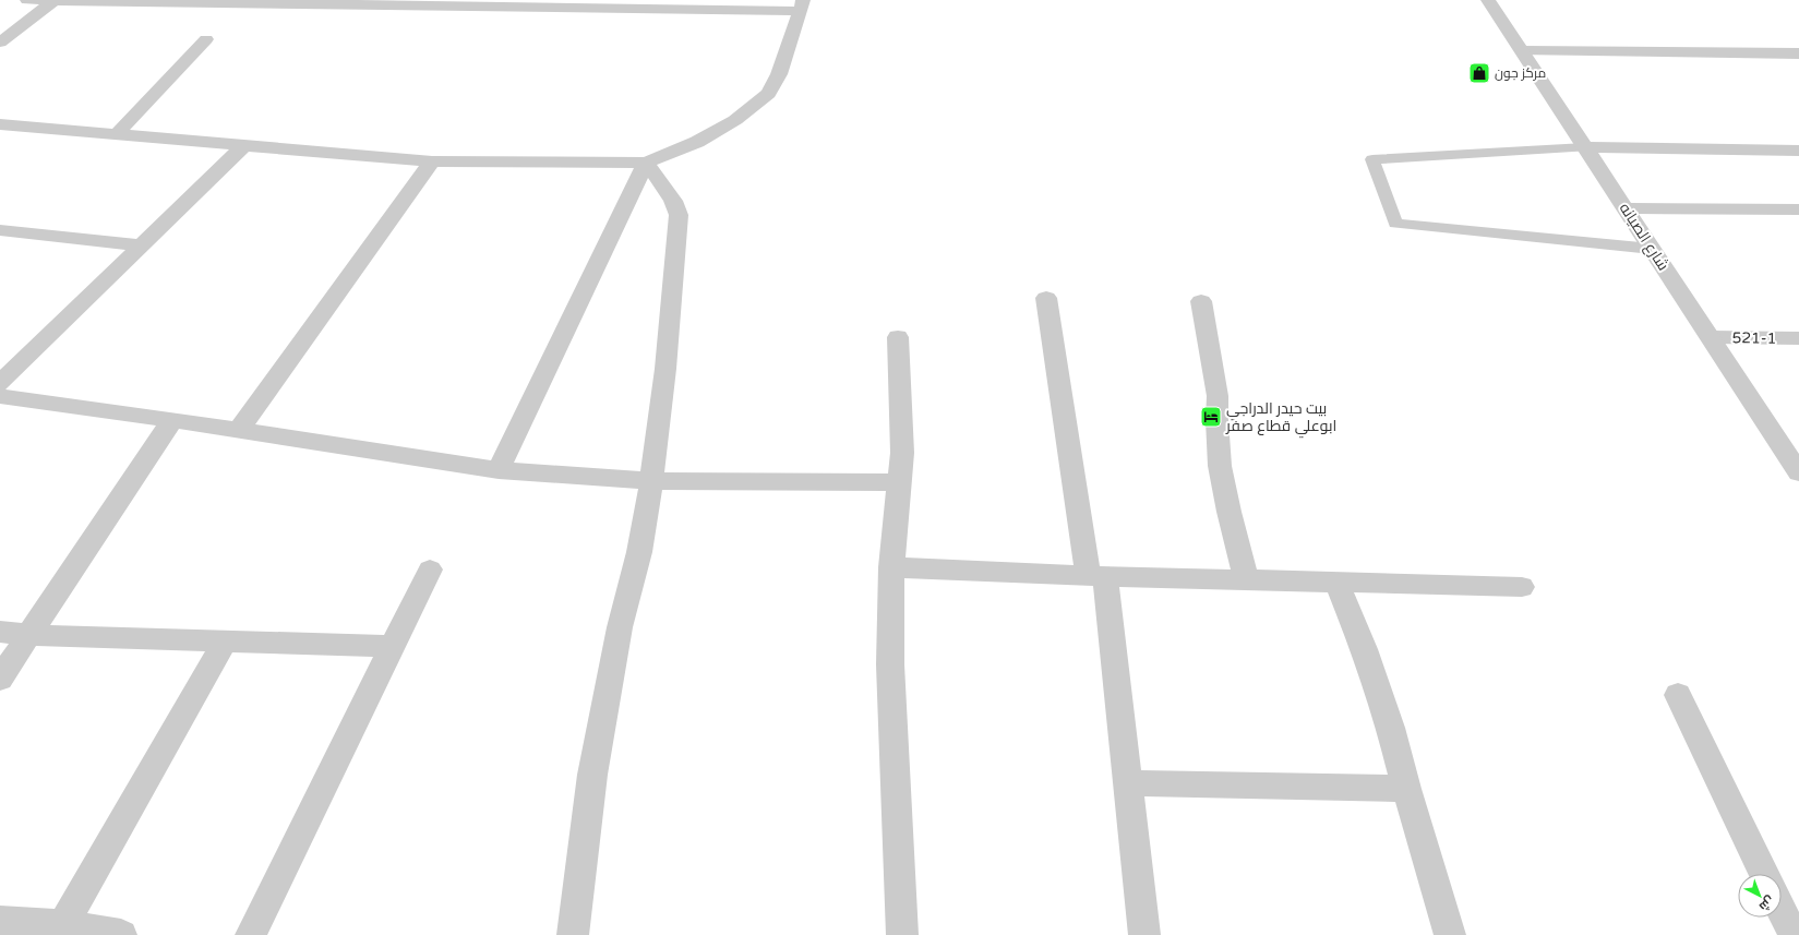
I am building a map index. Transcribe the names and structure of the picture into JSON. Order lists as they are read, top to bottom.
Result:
{
  "streets": {
    "street": ["شارع الصيانه", "521-1"]
  },
  "crossings": [
    ["شارع الصيانه", "521-1"]
  ],
  "places": {
    "shop": ["مركز جون"],
    "hotel": ["بيت حيدر الدراجي ابوعلي قطاع صفر"]
  },
  "north": "bottom right"
}
